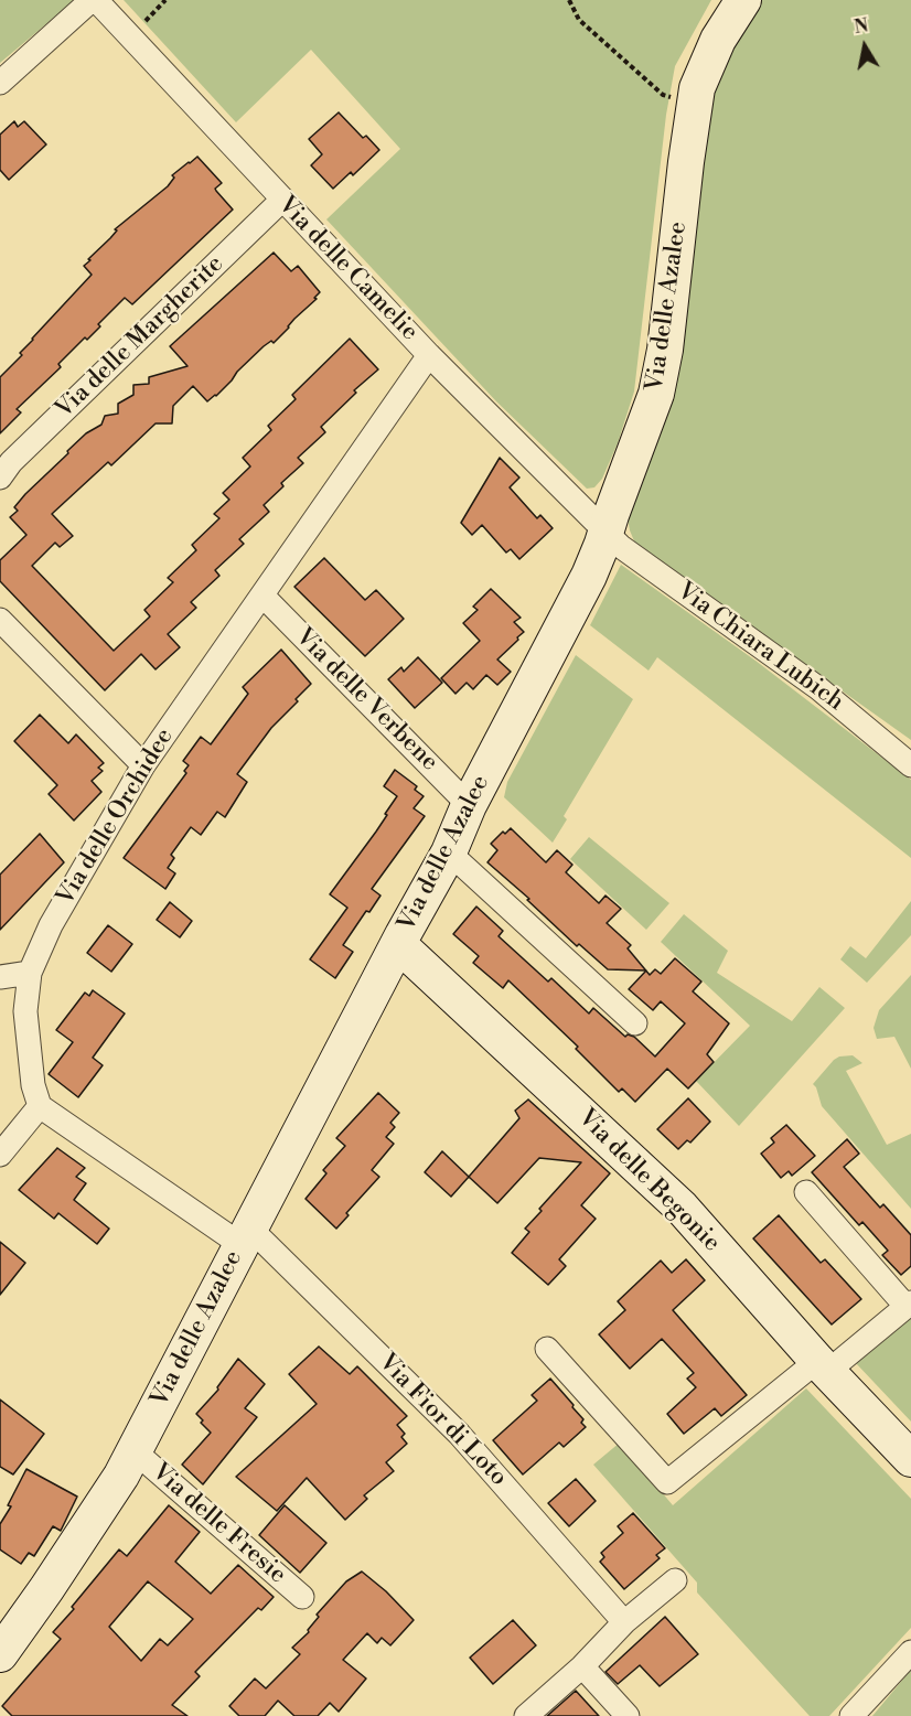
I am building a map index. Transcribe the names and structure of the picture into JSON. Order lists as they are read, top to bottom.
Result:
{
  "streets": {
    "street": [
      "Via delle Camelie",
      "Via delle Azalee",
      "Via delle Margherite",
      "Via Chiara Lubich",
      "Via delle Verbene",
      "Via delle Orchidee",
      "Via delle Begonie",
      "Via Fior di Loto",
      "Via delle Fresie"
    ]
  },
  "crossings": [
    ["Via delle Camelie", "Via delle Azalee"],
    ["Via delle Camelie", "Via delle Margherite"],
    ["Via delle Camelie", "Via Chiara Lubich"],
    ["Via delle Camelie", "Via delle Orchidee"],
    ["Via delle Azalee", "Via Chiara Lubich"],
    ["Via delle Azalee", "Via delle Verbene"],
    ["Via delle Azalee", "Via delle Begonie"],
    ["Via delle Azalee", "Via Fior di Loto"],
    ["Via delle Azalee", "Via delle Fresie"],
    ["Via delle Verbene", "Via delle Orchidee"]
  ],
  "north": "top"
}
